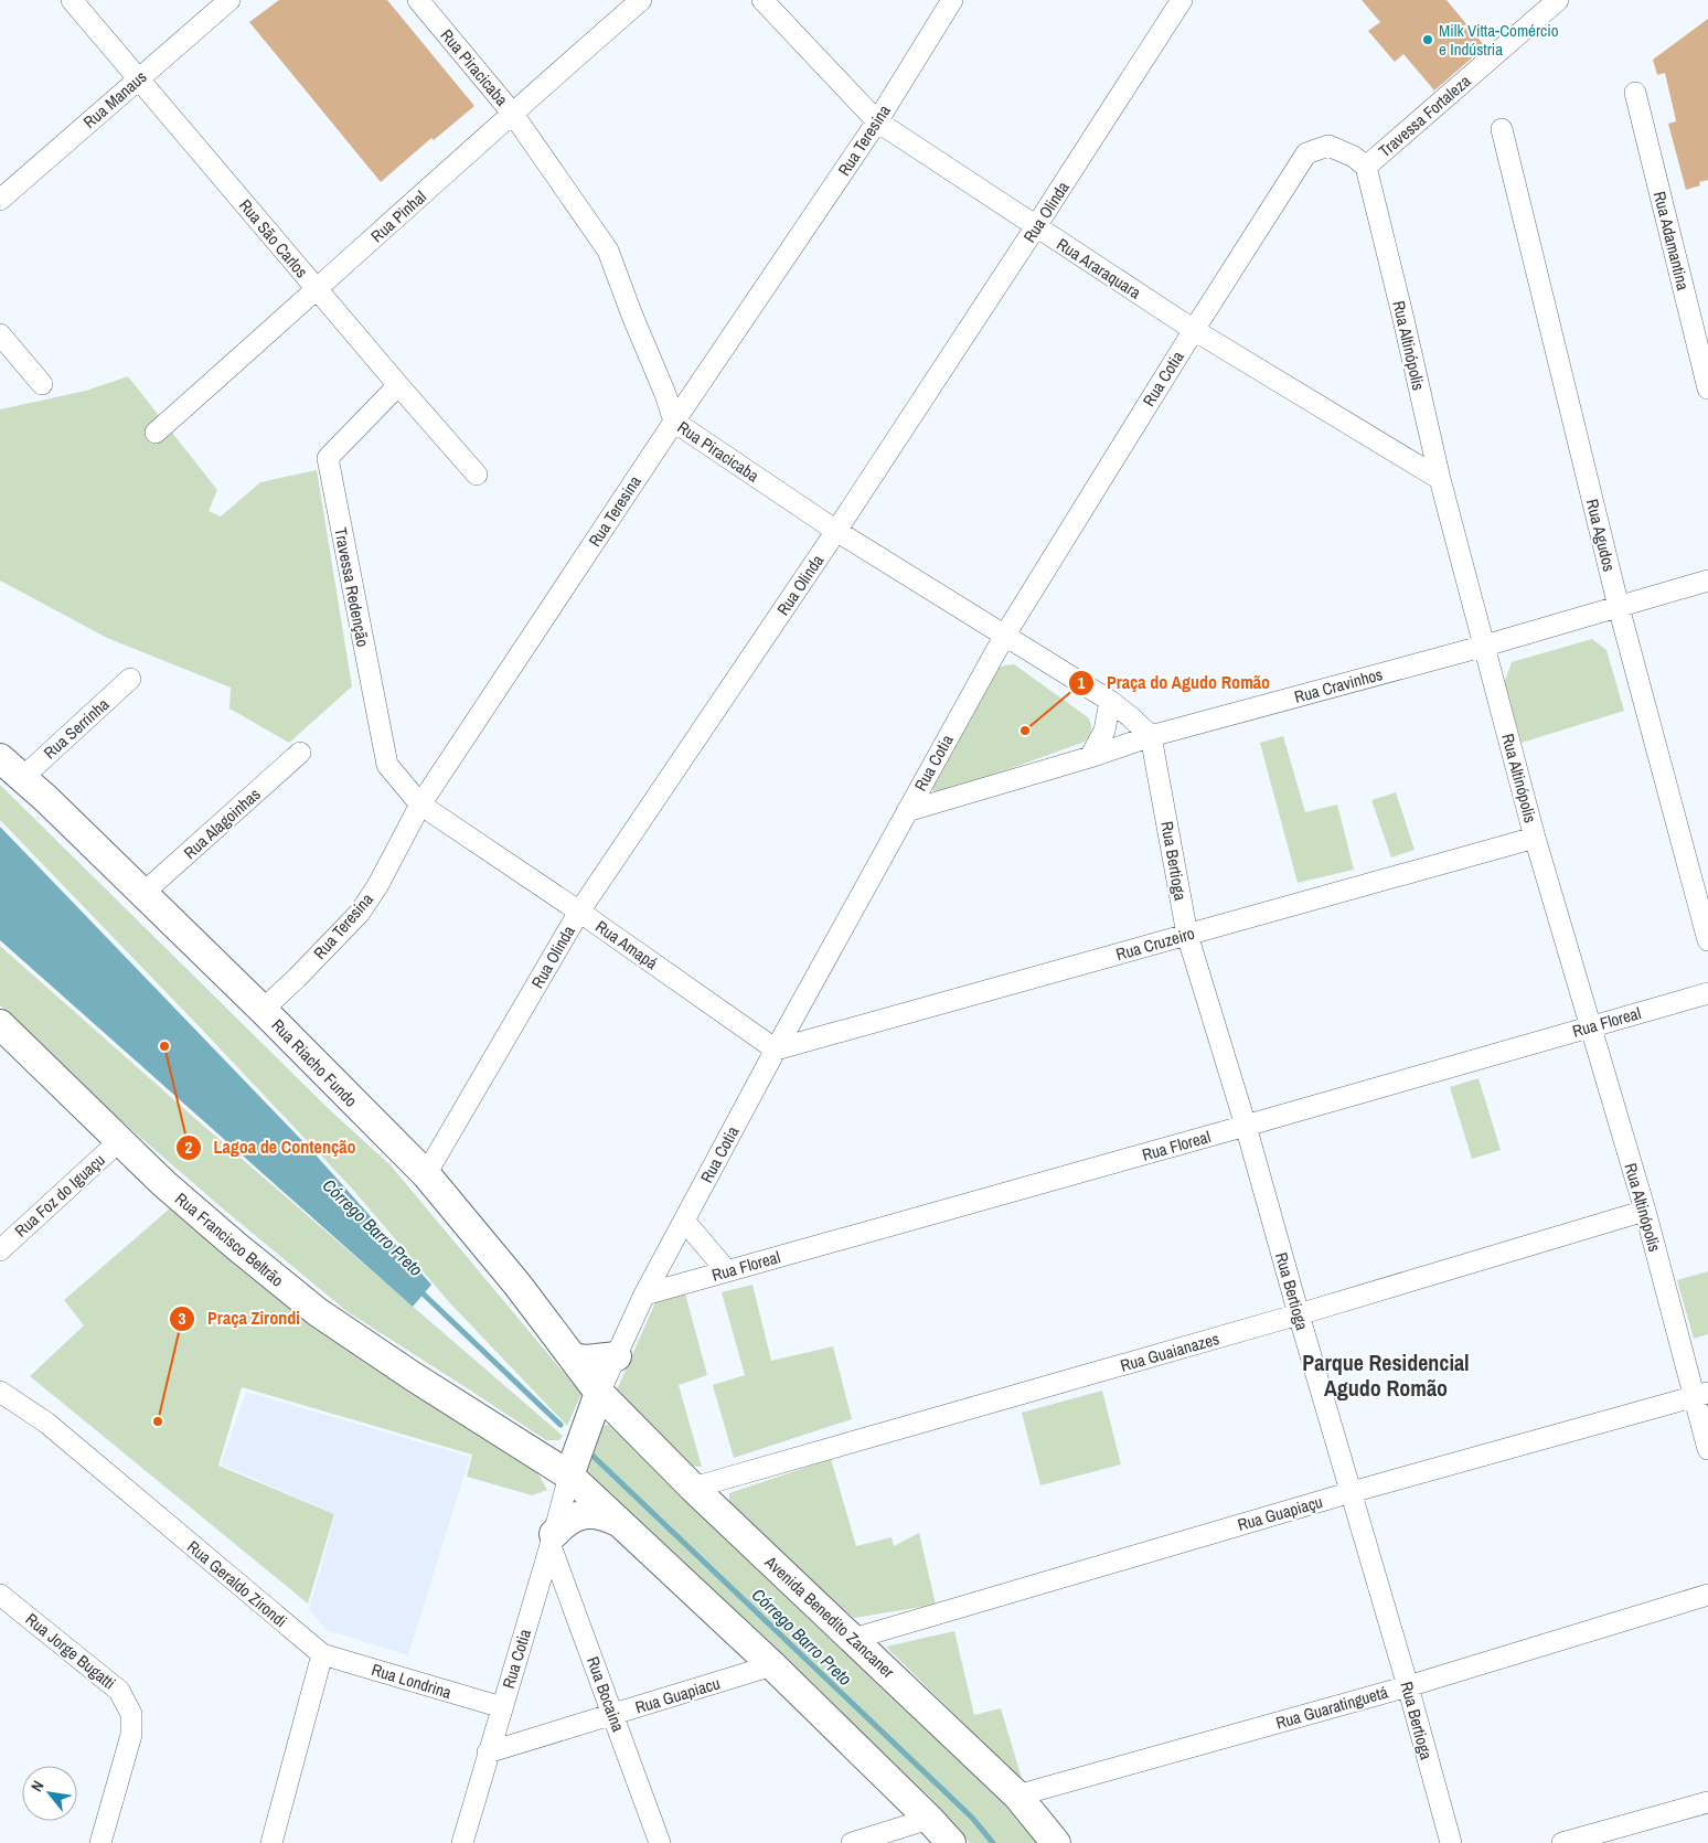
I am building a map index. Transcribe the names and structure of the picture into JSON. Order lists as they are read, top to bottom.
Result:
{
  "streets": {
    "main road": ["Rua Riacho Fundo", "Rua Francisco Beltrão", "Avenida Benedito Zancaner"],
    "street": [
      "Rua Piracicaba",
      "Rua Manaus",
      "Travessa Fortaleza",
      "Rua Teresina",
      "Rua Olinda",
      "Rua Pinhal",
      "Rua São Carlos",
      "Rua Adamantina",
      "Rua Araraquara",
      "Rua Altinópolis",
      "Rua Cotia",
      "Rua Agudos",
      "Travessa Redenção",
      "Rua Cravinhos",
      "Rua Serrinha",
      "Rua Alagoinhas",
      "Rua Bertioga",
      "Rua Cruzeiro",
      "Rua Amapá",
      "Rua Floreal",
      "Rua Foz do Iguaçu",
      "Rua Guaianazes",
      "Rua Guapiaçu",
      "Rua Geraldo Zirondi",
      "Rua Jorge Bugatti",
      "Rua Londrina",
      "Rua Bocaina",
      "Rua Guapiacu",
      "Rua Guaratinguetá"
    ]
  },
  "crossings": [
    ["Rua Piracicaba", "Rua Teresina"],
    ["Rua Piracicaba", "Rua Olinda"],
    ["Rua Piracicaba", "Rua Pinhal"],
    ["Rua Piracicaba", "Rua Cotia"],
    ["Rua Piracicaba", "Rua Cravinhos"],
    ["Rua Piracicaba", "Rua Bertioga"],
    ["Rua Manaus", "Rua São Carlos"],
    ["Travessa Fortaleza", "Rua Altinópolis"],
    ["Travessa Fortaleza", "Rua Cotia"],
    ["Rua Teresina", "Rua Araraquara"],
    ["Rua Teresina", "Travessa Redenção"],
    ["Rua Teresina", "Rua Amapá"],
    ["Rua Teresina", "Rua Riacho Fundo"],
    ["Rua Olinda", "Rua Araraquara"],
    ["Rua Olinda", "Rua Amapá"],
    ["Rua Olinda", "Rua Riacho Fundo"],
    ["Rua Pinhal", "Rua São Carlos"],
    ["Rua São Carlos", "Travessa Redenção"],
    ["Rua Araraquara", "Rua Altinópolis"],
    ["Rua Araraquara", "Rua Cotia"],
    ["Rua Altinópolis", "Rua Cotia"],
    ["Rua Altinópolis", "Rua Cravinhos"],
    ["Rua Altinópolis", "Rua Cruzeiro"],
    ["Rua Altinópolis", "Rua Floreal"],
    ["Rua Altinópolis", "Rua Guaianazes"],
    ["Rua Altinópolis", "Rua Guapiaçu"],
    ["Rua Cotia", "Rua Cravinhos"],
    ["Rua Cotia", "Rua Cruzeiro"],
    ["Rua Cotia", "Rua Amapá"],
    ["Rua Cotia", "Rua Floreal"],
    ["Rua Cotia", "Rua Riacho Fundo"],
    ["Rua Cotia", "Rua Francisco Beltrão"],
    ["Rua Cotia", "Avenida Benedito Zancaner"],
    ["Rua Cotia", "Rua Londrina"],
    ["Rua Cotia", "Rua Bocaina"],
    ["Rua Cotia", "Rua Guapiacu"],
    ["Rua Agudos", "Rua Cravinhos"],
    ["Travessa Redenção", "Rua Amapá"],
    ["Rua Cravinhos", "Rua Bertioga"],
    ["Rua Serrinha", "Rua Riacho Fundo"],
    ["Rua Alagoinhas", "Rua Riacho Fundo"],
    ["Rua Bertioga", "Rua Cruzeiro"],
    ["Rua Bertioga", "Rua Floreal"],
    ["Rua Bertioga", "Rua Guaianazes"],
    ["Rua Bertioga", "Rua Guapiaçu"],
    ["Rua Bertioga", "Rua Guaratinguetá"],
    ["Rua Cruzeiro", "Rua Amapá"],
    ["Rua Riacho Fundo", "Avenida Benedito Zancaner"],
    ["Rua Foz do Iguaçu", "Rua Francisco Beltrão"],
    ["Rua Guaianazes", "Avenida Benedito Zancaner"],
    ["Rua Guapiaçu", "Avenida Benedito Zancaner"],
    ["Rua Geraldo Zirondi", "Rua Londrina"],
    ["Avenida Benedito Zancaner", "Rua Guaratinguetá"],
    ["Rua Bocaina", "Rua Guapiacu"]
  ],
  "districts": ["Parque Residencial Agudo Romão"],
  "water": ["Córrego Barro Preto"],
  "places": [
    "Milk Vitta-Comércio e Indústria",
    "Praça do Agudo Romão",
    "Lagoa de Contenção",
    "Praça Zirondi"
  ],
  "north": "top left"
}
